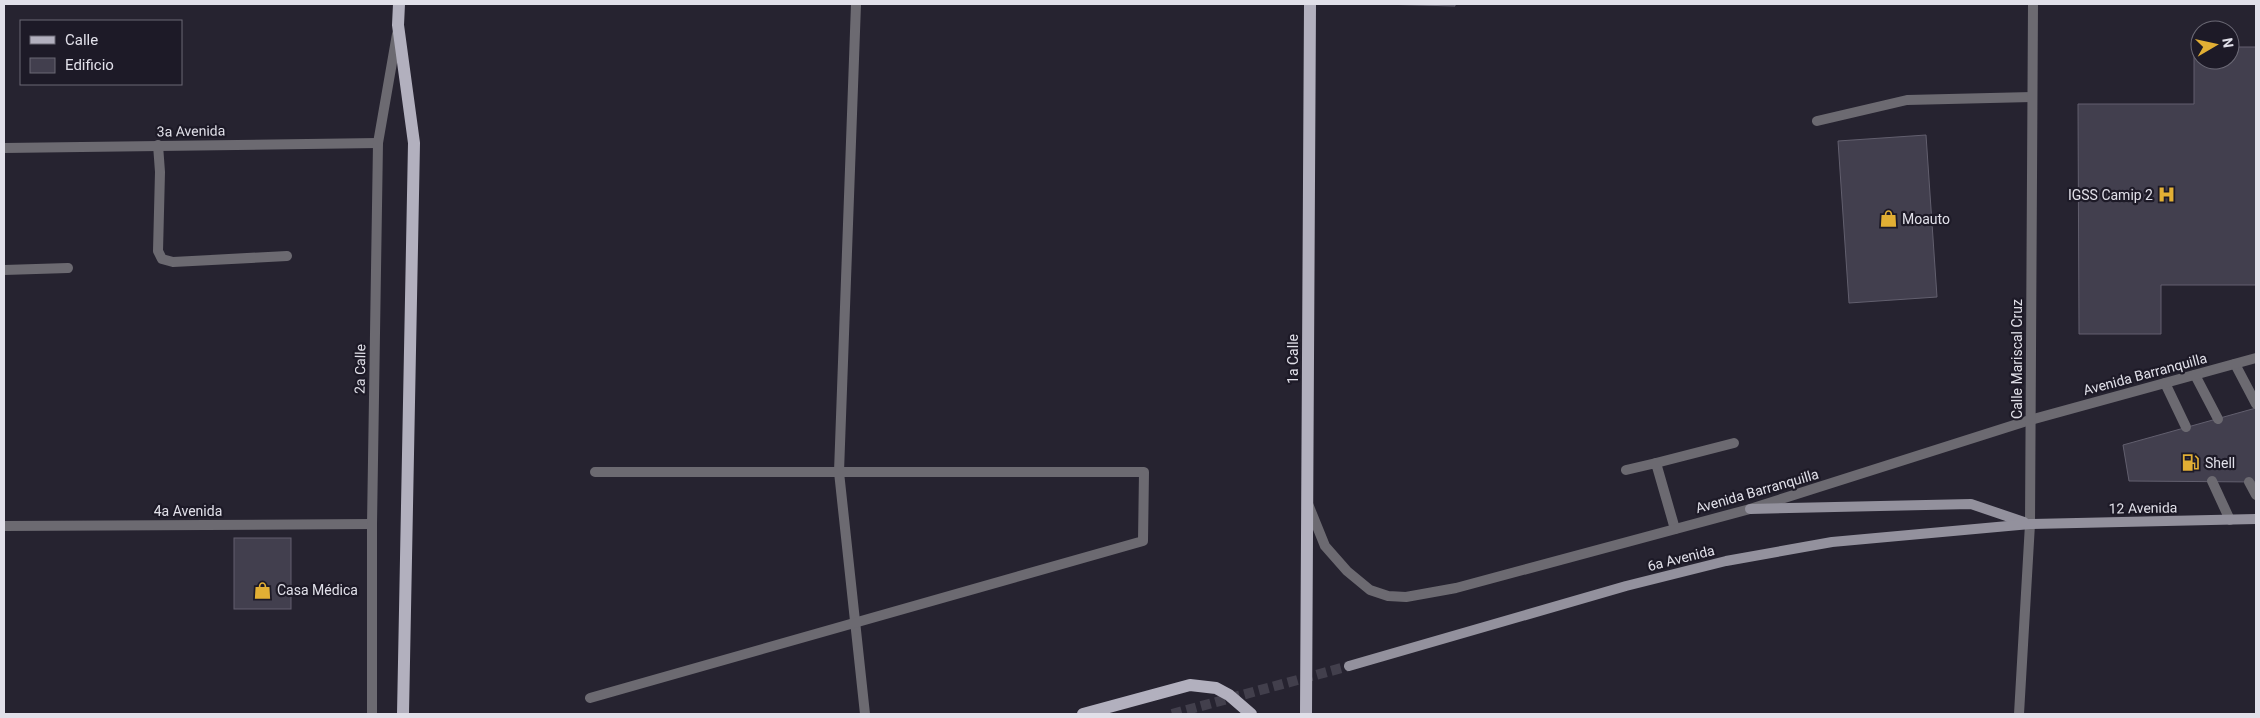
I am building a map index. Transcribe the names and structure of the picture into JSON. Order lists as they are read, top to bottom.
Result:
{
  "streets": {
    "main road": [
      "1a Calle",
      "2a Calle",
      "12 Avenida",
      "6a Avenida"
    ],
    "street": [
      "3a Avenida",
      "Calle Mariscal Cruz",
      "Avenida Barranquilla",
      "4a Avenida"
    ]
  },
  "crossings": [
    ["3a Avenida", "2a Calle"],
    ["1a Calle", "Avenida Barranquilla"],
    ["Calle Mariscal Cruz", "Avenida Barranquilla"],
    ["Calle Mariscal Cruz", "12 Avenida"],
    ["Calle Mariscal Cruz", "6a Avenida"],
    ["2a Calle", "4a Avenida"],
    ["12 Avenida", "6a Avenida"]
  ],
  "places": {
    "hospital": ["IGSS Camip 2"],
    "shop": ["Moauto", "Casa Médica"],
    "fuel station": ["Shell"]
  },
  "legend": ["Calle", "Edificio"],
  "north": "right"
}
